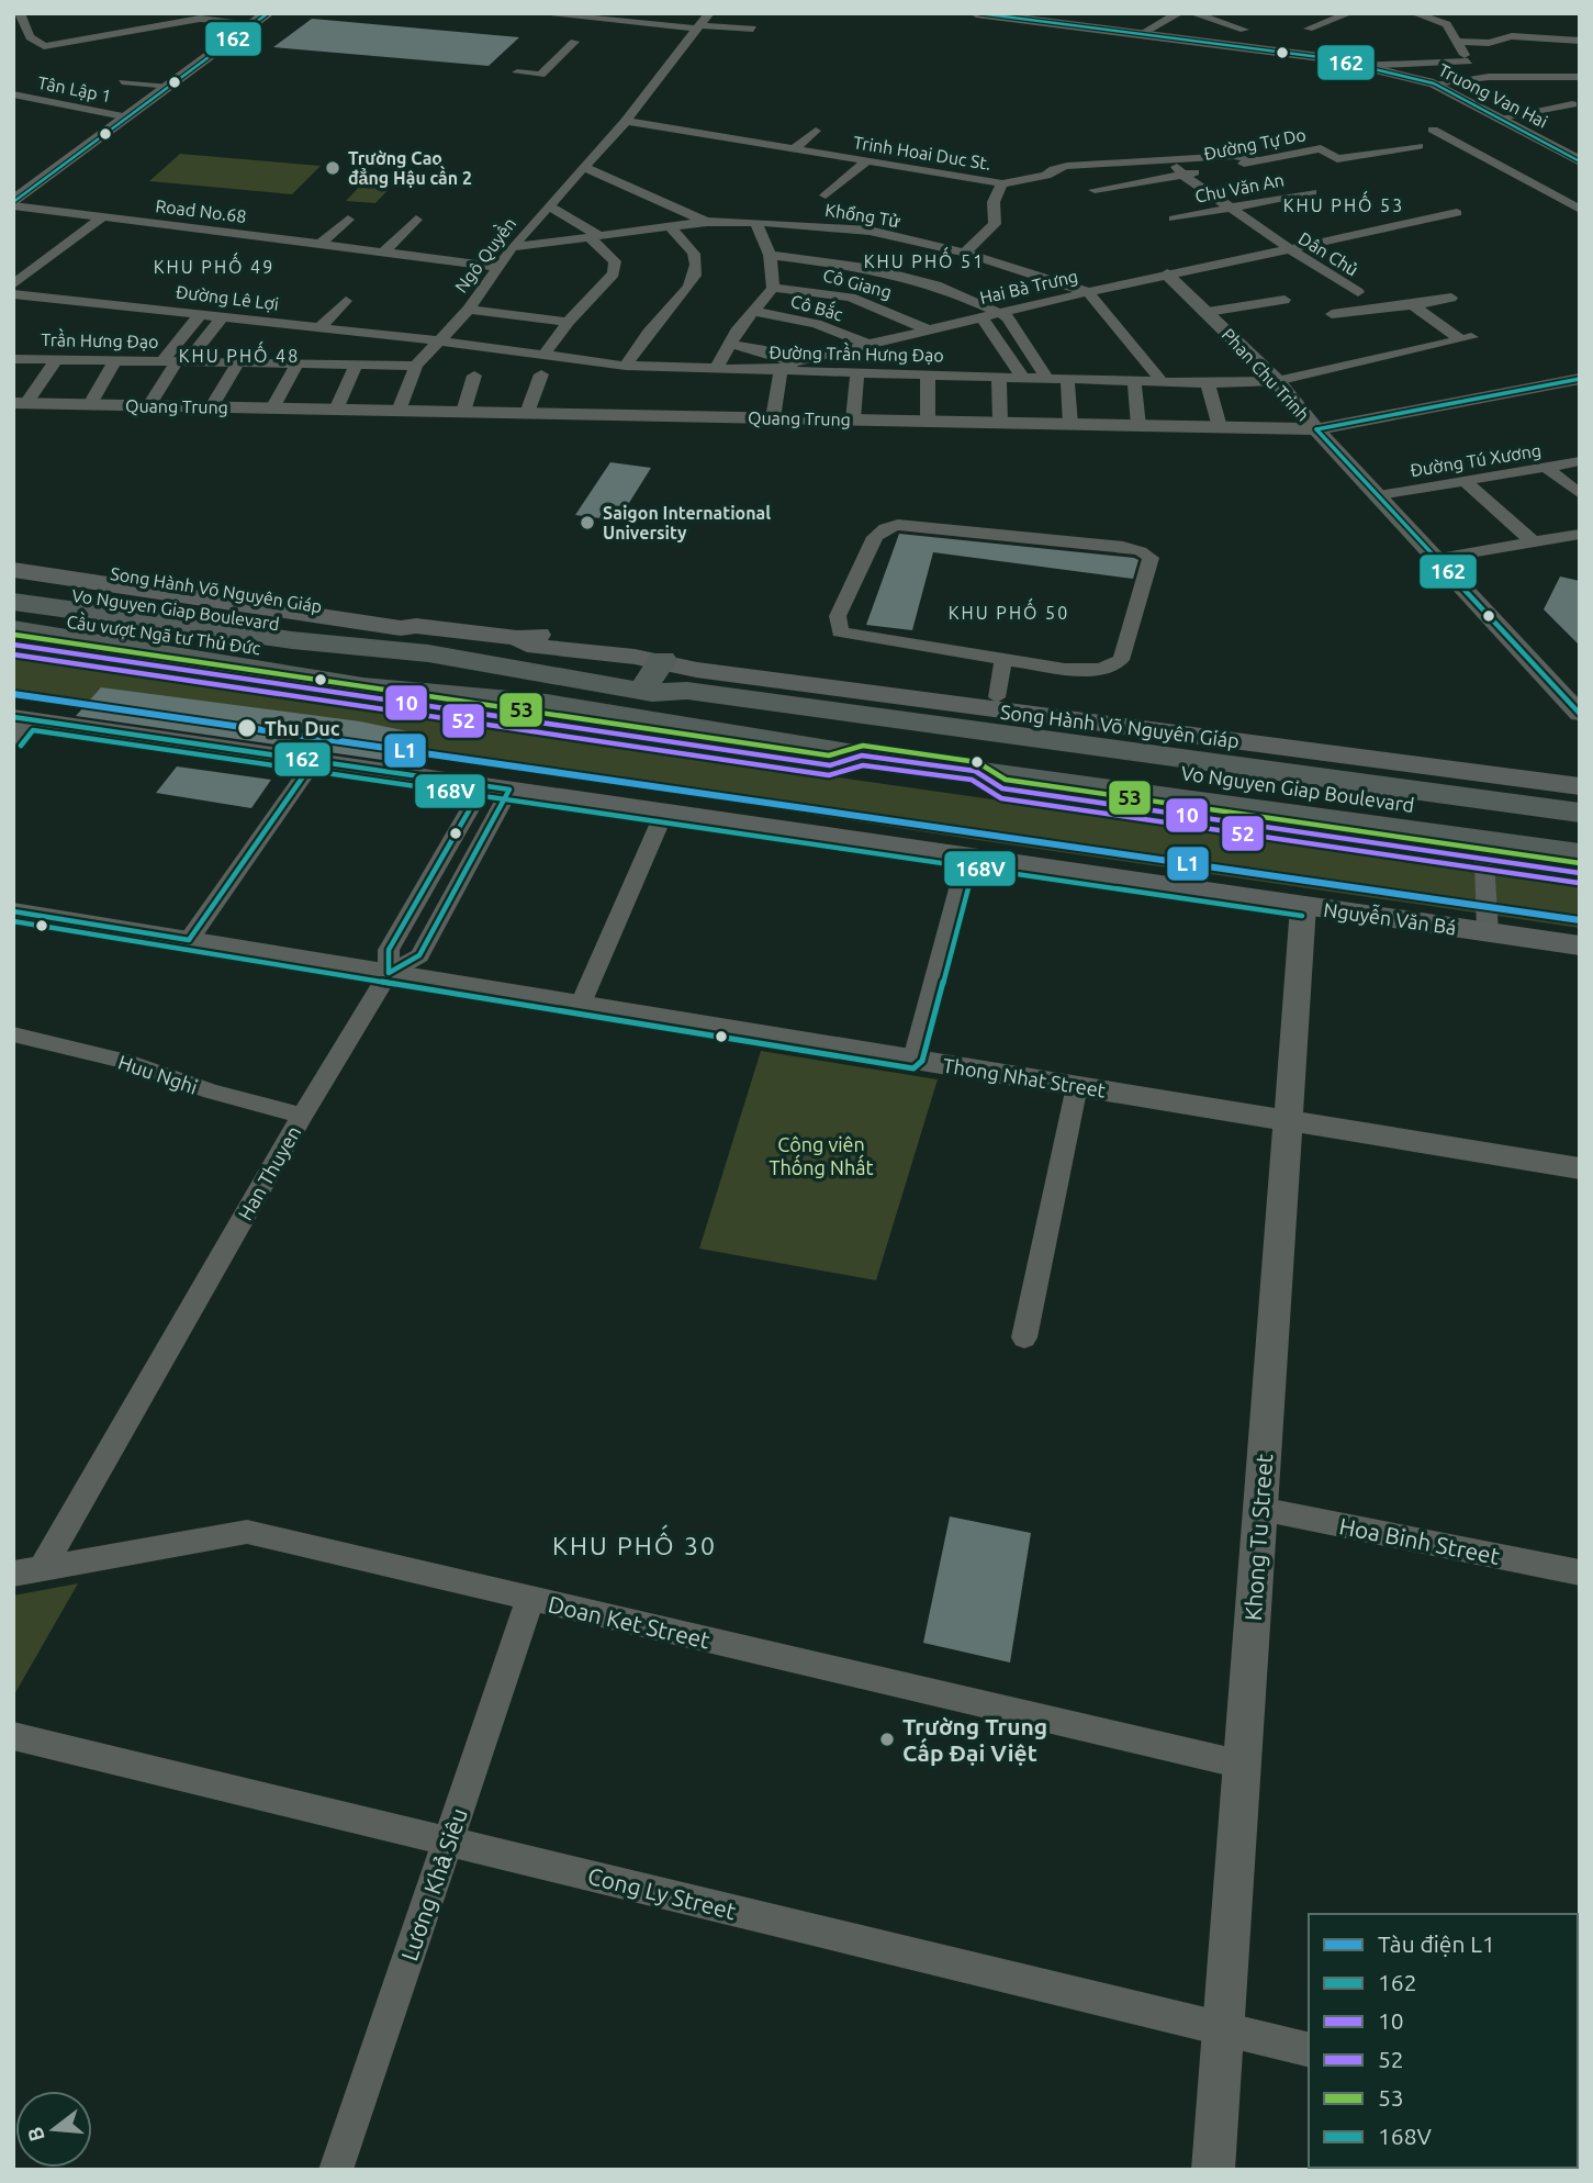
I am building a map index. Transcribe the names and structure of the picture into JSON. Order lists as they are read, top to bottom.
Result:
{
  "streets": {
    "highway": ["Vo Nguyen Giap Boulevard", "Cầu vượt Ngã tư Thủ Đức"],
    "main road": ["Song Hành Võ Nguyên Giáp", "Nguyễn Văn Bá"],
    "street": [
      "Tân Lập 1",
      "Truong Van Hai",
      "Đường Tự Do",
      "Trinh Hoai Duc St.",
      "Chu Văn An",
      "Road No.68",
      "Khổng Tử",
      "Dân Chủ",
      "Ngô Quyền",
      "Cô Giang",
      "Hai Bà Trưng",
      "Đường Lê Lợi",
      "Cô Bắc",
      "Trần Hưng Đạo",
      "Đường Trần Hưng Đạo",
      "Phan Chu Trinh",
      "Quang Trung",
      "Đường Tú Xương",
      "Huu Nghi",
      "Thong Nhat Street",
      "Han Thuyen",
      "Khong Tu Street",
      "Hoa Binh Street",
      "Doan Ket Street",
      "Lương Khả Siêu",
      "Cong Ly Street"
    ]
  },
  "crossings": [
    ["Đường Tự Do", "Trinh Hoai Duc St."],
    ["Đường Tự Do", "Dân Chủ"],
    ["Trinh Hoai Duc St.", "Dân Chủ"],
    ["Trinh Hoai Duc St.", "Ngô Quyền"],
    ["Chu Văn An", "Dân Chủ"],
    ["Road No.68", "Ngô Quyền"],
    ["Khổng Tử", "Ngô Quyền"],
    ["Khổng Tử", "Hai Bà Trưng"],
    ["Dân Chủ", "Hai Bà Trưng"],
    ["Ngô Quyền", "Đường Lê Lợi"],
    ["Ngô Quyền", "Trần Hưng Đạo"],
    ["Ngô Quyền", "Đường Trần Hưng Đạo"],
    ["Ngô Quyền", "Quang Trung"],
    ["Cô Giang", "Hai Bà Trưng"],
    ["Hai Bà Trưng", "Cô Bắc"],
    ["Hai Bà Trưng", "Đường Trần Hưng Đạo"],
    ["Hai Bà Trưng", "Phan Chu Trinh"],
    ["Đường Lê Lợi", "Trần Hưng Đạo"],
    ["Đường Lê Lợi", "Đường Trần Hưng Đạo"],
    ["Đường Trần Hưng Đạo", "Phan Chu Trinh"],
    ["Phan Chu Trinh", "Quang Trung"],
    ["Phan Chu Trinh", "Đường Tú Xương"],
    ["Vo Nguyen Giap Boulevard", "Cầu vượt Ngã tư Thủ Đức"],
    ["Nguyễn Văn Bá", "Han Thuyen"],
    ["Nguyễn Văn Bá", "Khong Tu Street"],
    ["Huu Nghi", "Han Thuyen"],
    ["Thong Nhat Street", "Han Thuyen"],
    ["Thong Nhat Street", "Khong Tu Street"],
    ["Han Thuyen", "Doan Ket Street"],
    ["Khong Tu Street", "Hoa Binh Street"],
    ["Khong Tu Street", "Doan Ket Street"],
    ["Khong Tu Street", "Cong Ly Street"],
    ["Doan Ket Street", "Lương Khả Siêu"],
    ["Lương Khả Siêu", "Cong Ly Street"]
  ],
  "districts": [
    "KHU PHỐ 53",
    "KHU PHỐ 51",
    "KHU PHỐ 49",
    "KHU PHỐ 48",
    "KHU PHỐ 50",
    "KHU PHỐ 30"
  ],
  "parks": ["Công viên Thống Nhất"],
  "places": [
    "Trường Cao đẳng Hậu cần 2",
    "Saigon International University",
    "Thu Duc",
    "Trường Trung Cấp Đại Việt"
  ],
  "lines": [
    "transit line 162",
    "transit line 53",
    "transit line 10",
    "transit line 52",
    "metro line L1",
    "transit line 168V"
  ],
  "legend": [
    "Tàu điện L1",
    "162",
    "10",
    "52",
    "53",
    "168V"
  ],
  "north": "left"
}
